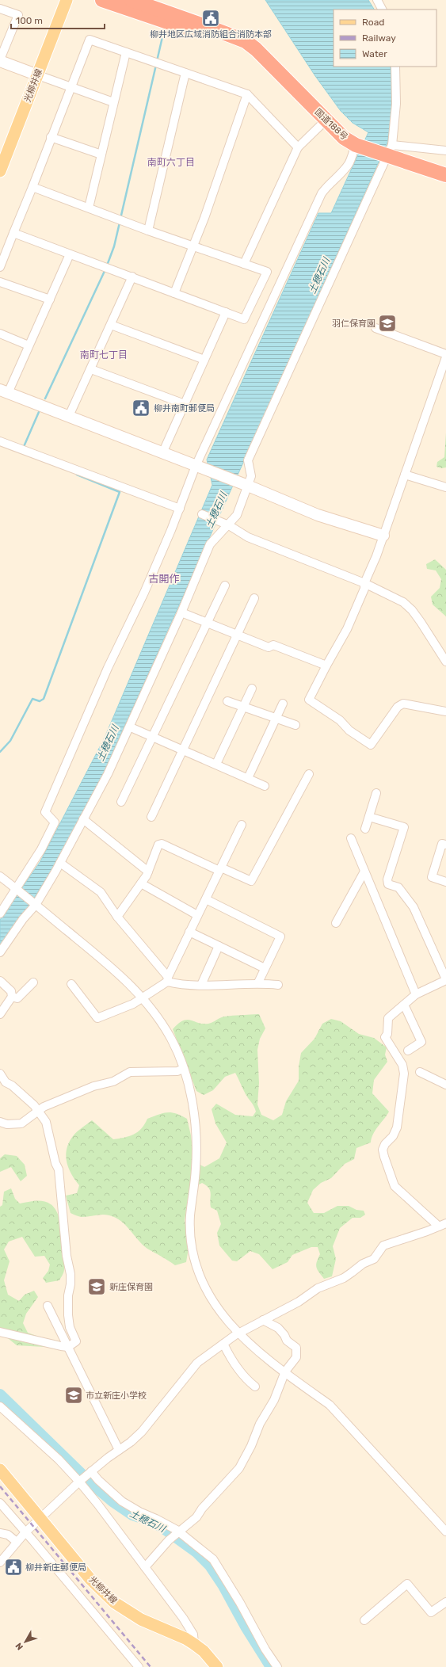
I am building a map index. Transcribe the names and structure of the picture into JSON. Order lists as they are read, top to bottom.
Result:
{
  "streets": {
    "highway": ["国道188号"],
    "main road": ["光柳井線"]
  },
  "districts": ["南町六丁目", "南町七丁目", "古開作"],
  "water": ["土穂石川"],
  "places": {
    "public building": ["柳井地区広域消防組合消防本部", "柳井南町郵便局", "柳井新庄郵便局"],
    "school or university": ["羽仁保育園", "新庄保育園", "市立新庄小学校"]
  },
  "legend": ["Road", "Railway", "Water"],
  "scale_bar": "100 m",
  "north": "bottom left"
}
